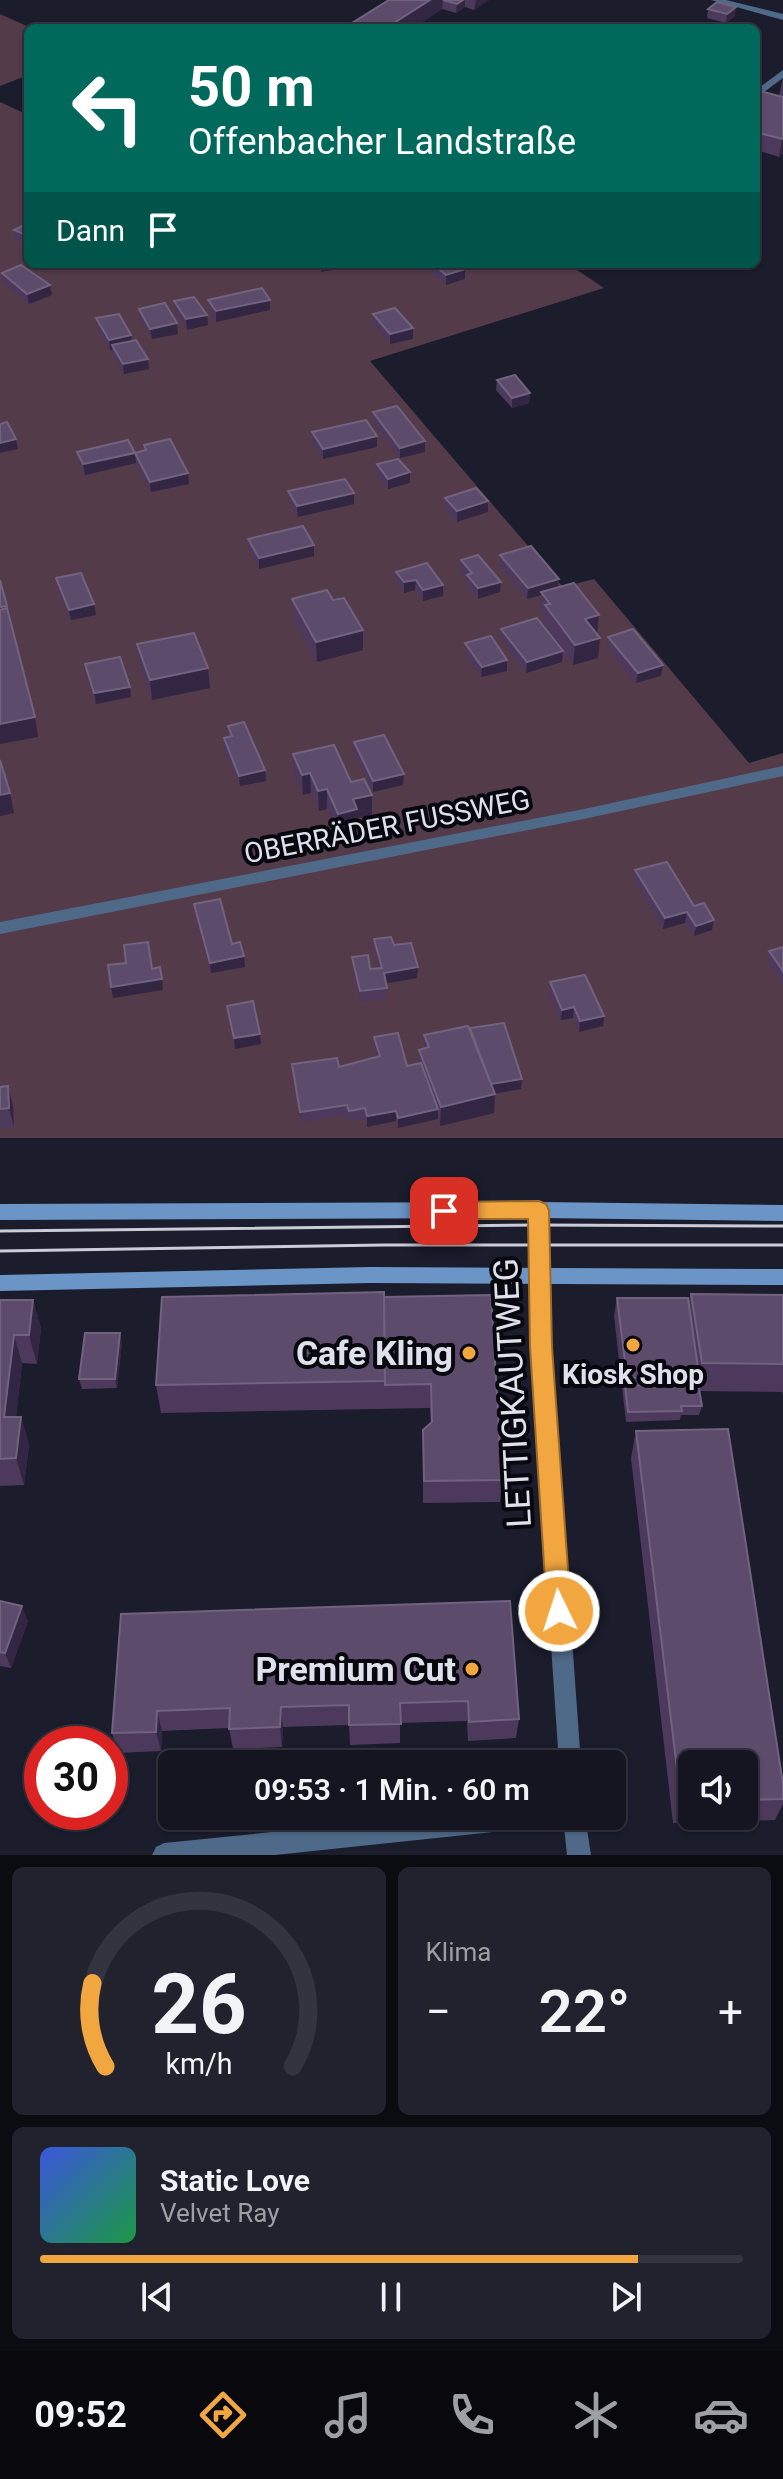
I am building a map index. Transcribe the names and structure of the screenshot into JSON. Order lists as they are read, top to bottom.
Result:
{
  "streets": {
    "street": ["OBERRÄDER FUSSWEG", "LETTIGKAUTWEG"]
  },
  "places": ["Kiosk Shop", "Cafe Kling", "Premium Cut"],
  "page": {
    "turn": ["50 m", "Offenbacher Landstraße"],
    "then": "Dann",
    "limit": "30",
    "trip": "09:53 · 1 Min. · 60 m",
    "tile": "Klima",
    "heat": ["−", "22°", "+"],
    "song": ["Static Love", "Velvet Ray"],
    "tabs": "09:52",
    "gauge": ["26", "km/h"]
  }
}
